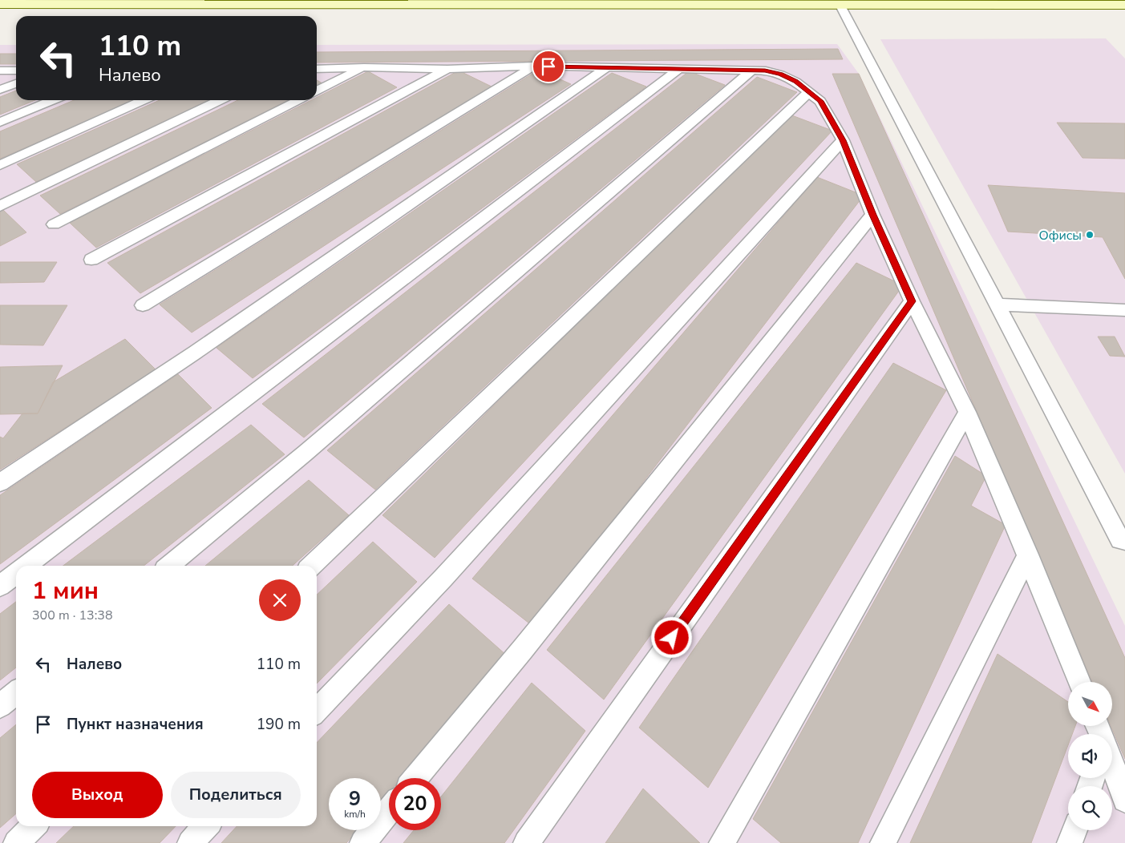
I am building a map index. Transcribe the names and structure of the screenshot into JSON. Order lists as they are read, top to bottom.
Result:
{
  "places": ["Офисы"],
  "north": "bottom right",
  "page": {
    "turn": ["110 m", "Налево"],
    "heading": ["1 мин", "300 m · 13:38"],
    "list": [
      {
        "name": "Налево",
        "value": "110 m"
      },
      {
        "name": "Пункт назначения",
        "value": "190 m"
      }
    ],
    "buttons": ["Выход", "Поделиться"],
    "speed": "9 km/h",
    "limit": "20"
  }
}
